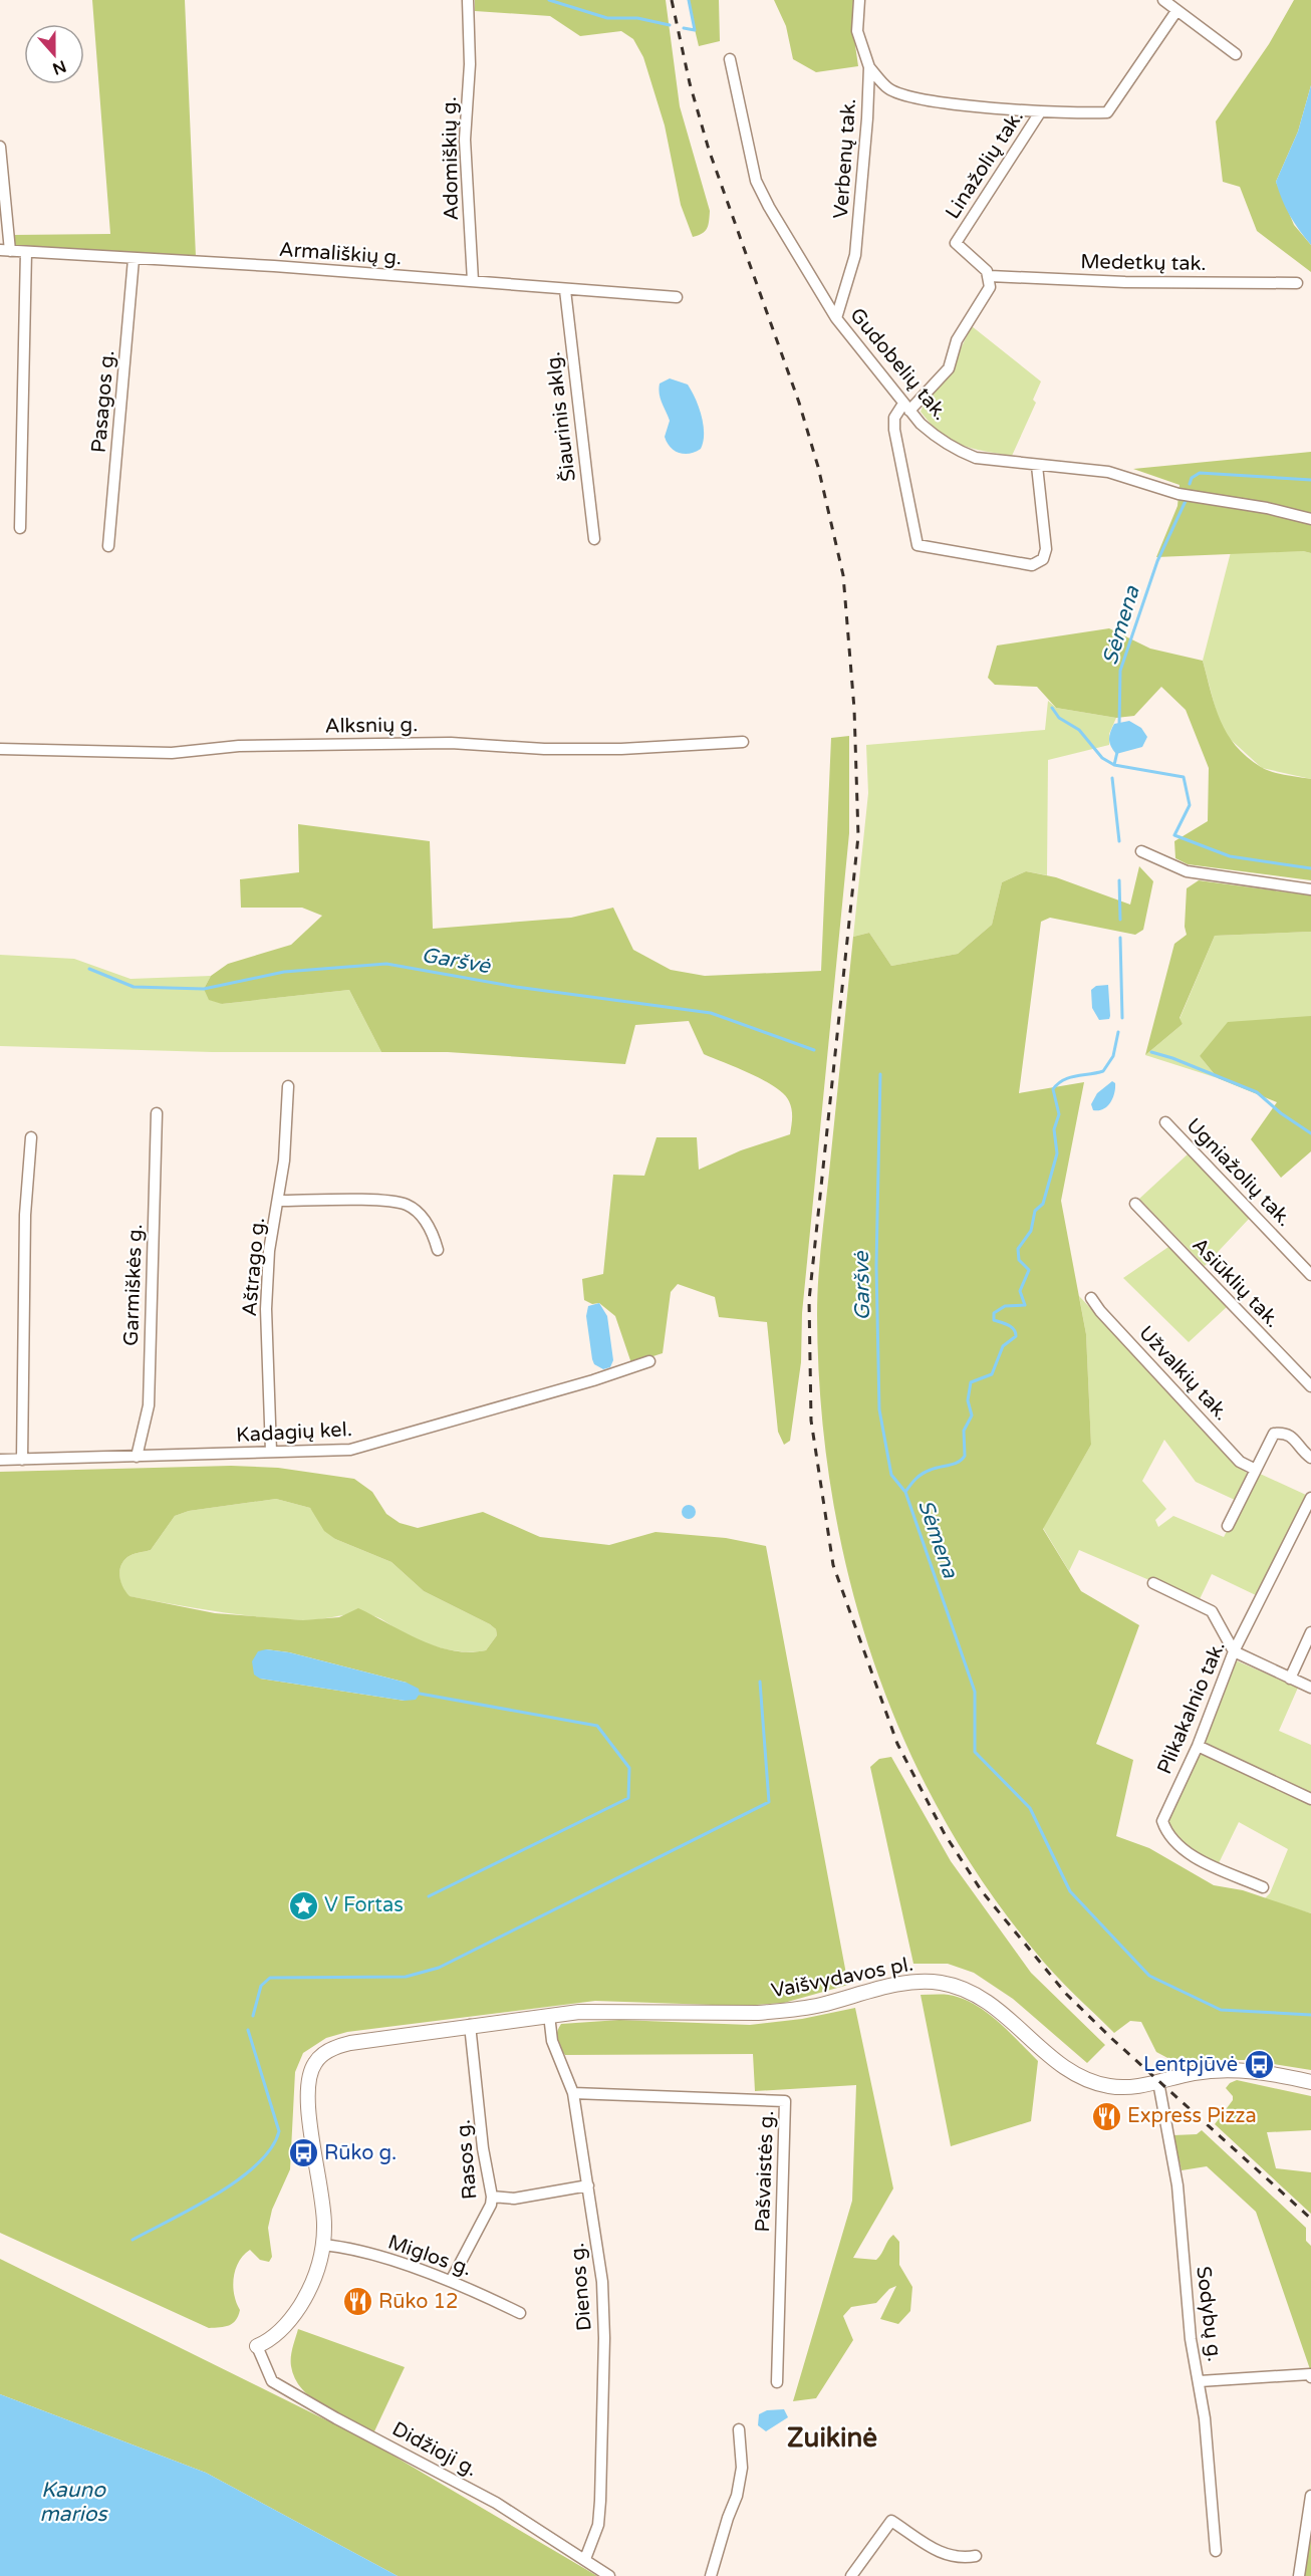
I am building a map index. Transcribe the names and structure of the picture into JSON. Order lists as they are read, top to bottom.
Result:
{
  "streets": {
    "main road": ["Vaišvydavos pl."],
    "street": [
      "Adomiškių g.",
      "Verbenų tak.",
      "Linažolių tak.",
      "Armališkių g.",
      "Medetkų tak.",
      "Gudobelių tak.",
      "Pasagos g.",
      "Šiaurinis aklg.",
      "Alksnių g.",
      "Ugniažolių tak.",
      "Aštrago g.",
      "Asiūklių tak.",
      "Garmiškės g.",
      "Užvalkių tak.",
      "Kadagių kel.",
      "Plikakalnio tak.",
      "Rasos g.",
      "Pašvaistės g.",
      "Miglos g.",
      "Dienos g.",
      "Sodybų g.",
      "Didžioji g."
    ]
  },
  "crossings": [
    ["Adomiškių g.", "Armališkių g."],
    ["Verbenų tak.", "Gudobelių tak."],
    ["Linažolių tak.", "Medetkų tak."],
    ["Armališkių g.", "Pasagos g."],
    ["Armališkių g.", "Šiaurinis aklg."],
    ["Aštrago g.", "Kadagių kel."],
    ["Garmiškės g.", "Kadagių kel."],
    ["Vaišvydavos pl.", "Rasos g."],
    ["Vaišvydavos pl.", "Miglos g."],
    ["Vaišvydavos pl.", "Dienos g."],
    ["Vaišvydavos pl.", "Sodybų g."],
    ["Rasos g.", "Miglos g."],
    ["Pašvaistės g.", "Dienos g."],
    ["Dienos g.", "Didžioji g."]
  ],
  "districts": ["Zuikinė"],
  "water": ["Sėmena", "Garšvė", "Kauno marios"],
  "places": {
    "place": ["V Fortas"],
    "bus stop": ["Lentpjūvė", "Rūko g."],
    "restaurant": ["Express Pizza", "Rūko 12"]
  },
  "north": "bottom"
}
